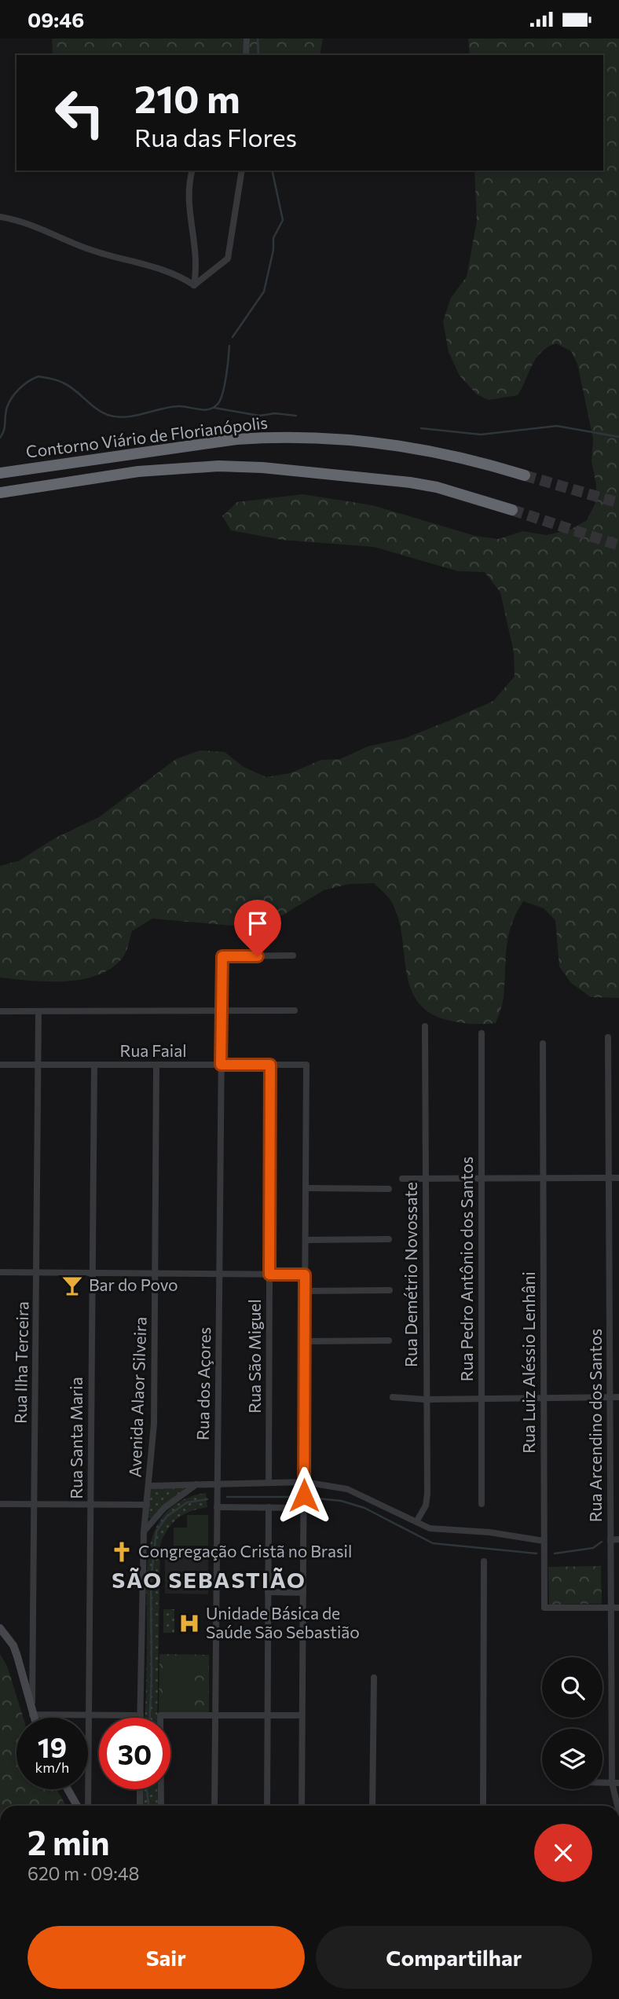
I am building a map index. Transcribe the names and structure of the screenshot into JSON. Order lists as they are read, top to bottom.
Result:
{
  "streets": {
    "highway": ["Contorno Viário de Florianópolis"],
    "street": [
      "Rua Faial",
      "Rua Pedro Antônio dos Santos",
      "Rua Demétrio Novossate",
      "Rua São Miguel",
      "Rua Ilha Terceira",
      "Rua Luiz Aléssio Lenhâni",
      "Rua dos Açores",
      "Avenida Alaor Silveira",
      "Rua Arcendino dos Santos",
      "Rua Santa Maria"
    ]
  },
  "crossings": [
    ["Rua Faial", "Rua São Miguel"],
    ["Rua Faial", "Rua Ilha Terceira"],
    ["Rua Faial", "Rua dos Açores"],
    ["Rua Faial", "Avenida Alaor Silveira"],
    ["Rua Faial", "Rua Santa Maria"],
    ["Rua Luiz Aléssio Lenhâni", "Rua Arcendino dos Santos"]
  ],
  "districts": ["SÃO SEBASTIÃO"],
  "places": {
    "bar": ["Bar do Povo"],
    "church": ["Congregação Cristã no Brasil"],
    "hospital": ["Unidade Básica de Saúde São Sebastião"]
  },
  "page": {
    "status": "09:46",
    "turn": ["210 m", "Rua das Flores"],
    "speed": "19 km/h",
    "limit": "30",
    "heading": ["2 min", "620 m · 09:48"],
    "buttons": ["Sair", "Compartilhar"]
  }
}
